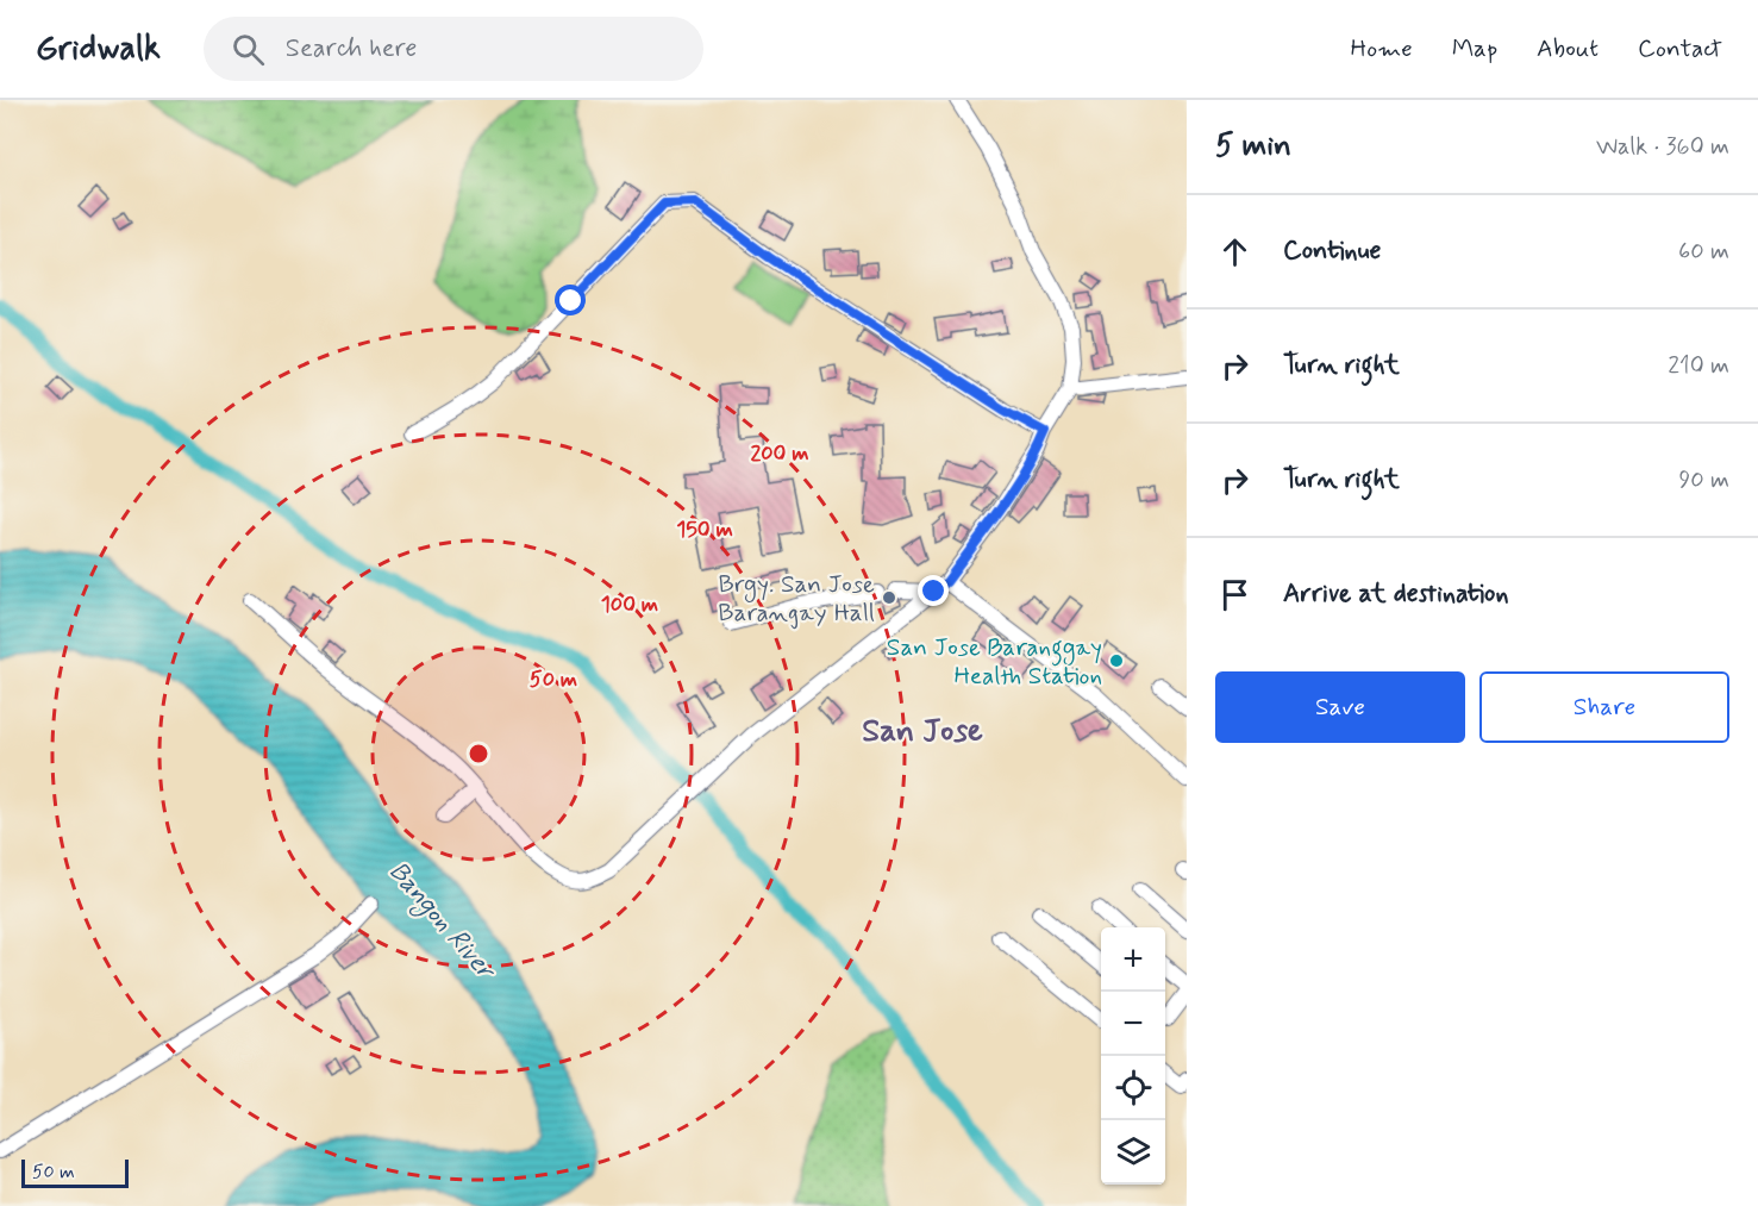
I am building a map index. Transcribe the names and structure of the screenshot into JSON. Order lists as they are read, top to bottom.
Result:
{
  "districts": ["San Jose"],
  "water": ["Bangon River"],
  "places": ["Brgy. San Jose Barangay Hall", "San Jose Baranggay Health Station"],
  "scale_bar": "50 m",
  "page": {
    "header": "Gridwalk",
    "search": "Search here",
    "nav": [
      "Home",
      "Map",
      "About",
      "Contact"
    ],
    "heading": ["5 min", "Walk · 360 m"],
    "list": [
      ["Continue", "60 m"],
      ["Turn right", "210 m"],
      ["Turn right", "90 m"],
      "Arrive at destination"
    ],
    "buttons": ["Save", "Share"],
    "map_buttons": ["+", "−"],
    "scale": "50 m"
  },
  "rings": [
    "200 m",
    "150 m",
    "100 m",
    "50 m"
  ]
}
